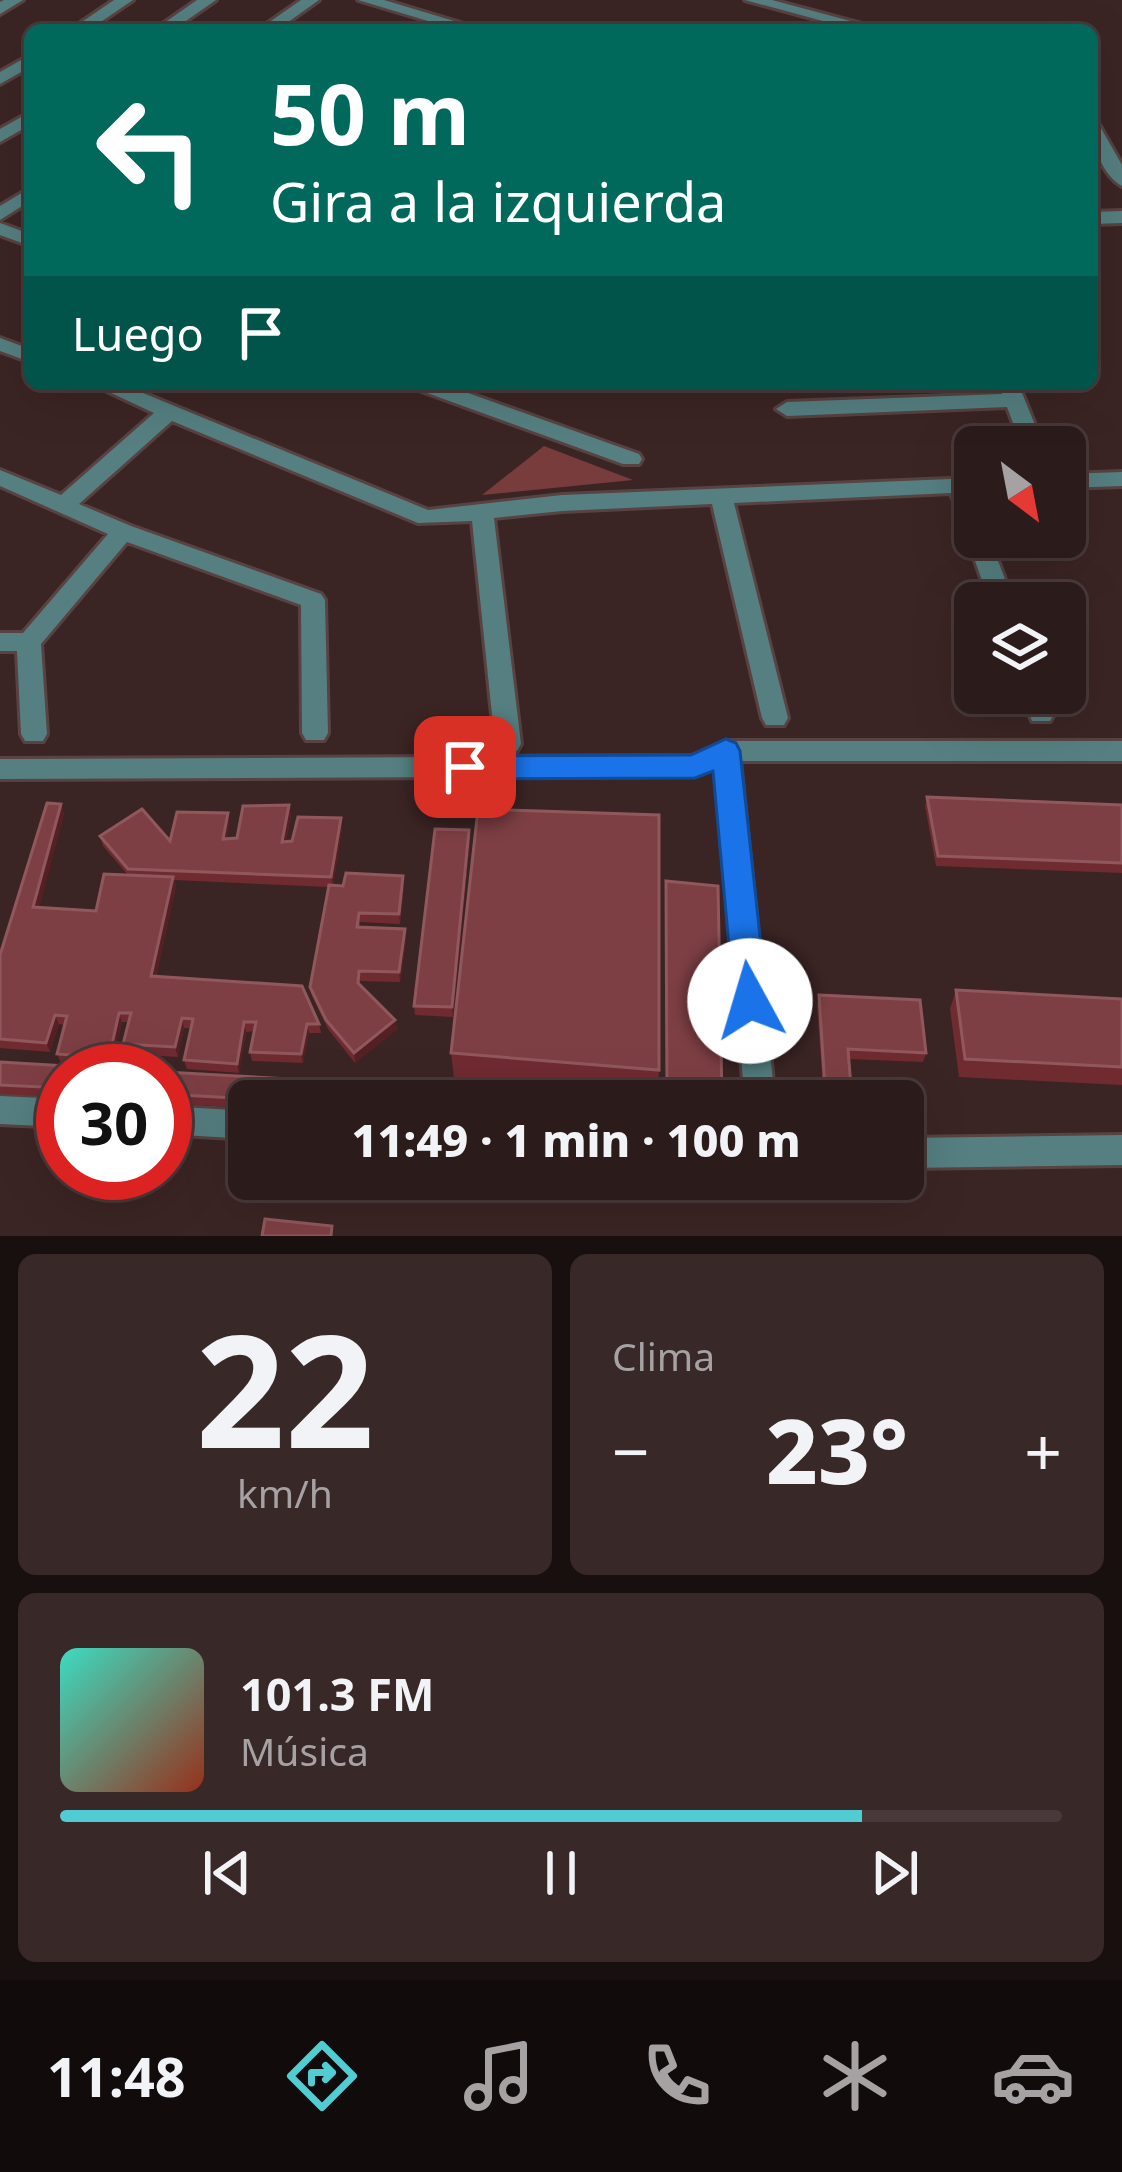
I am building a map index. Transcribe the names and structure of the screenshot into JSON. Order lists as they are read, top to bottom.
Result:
{
  "north": "bottom right",
  "page": {
    "turn": ["50 m", "Gira a la izquierda"],
    "then": "Luego",
    "limit": "30",
    "trip": "11:49 · 1 min · 100 m",
    "tile": [
      ["22", "km/h"],
      "Clima"
    ],
    "heat": ["−", "23°", "+"],
    "song": ["101.3 FM", "Música"],
    "tabs": "11:48"
  }
}
